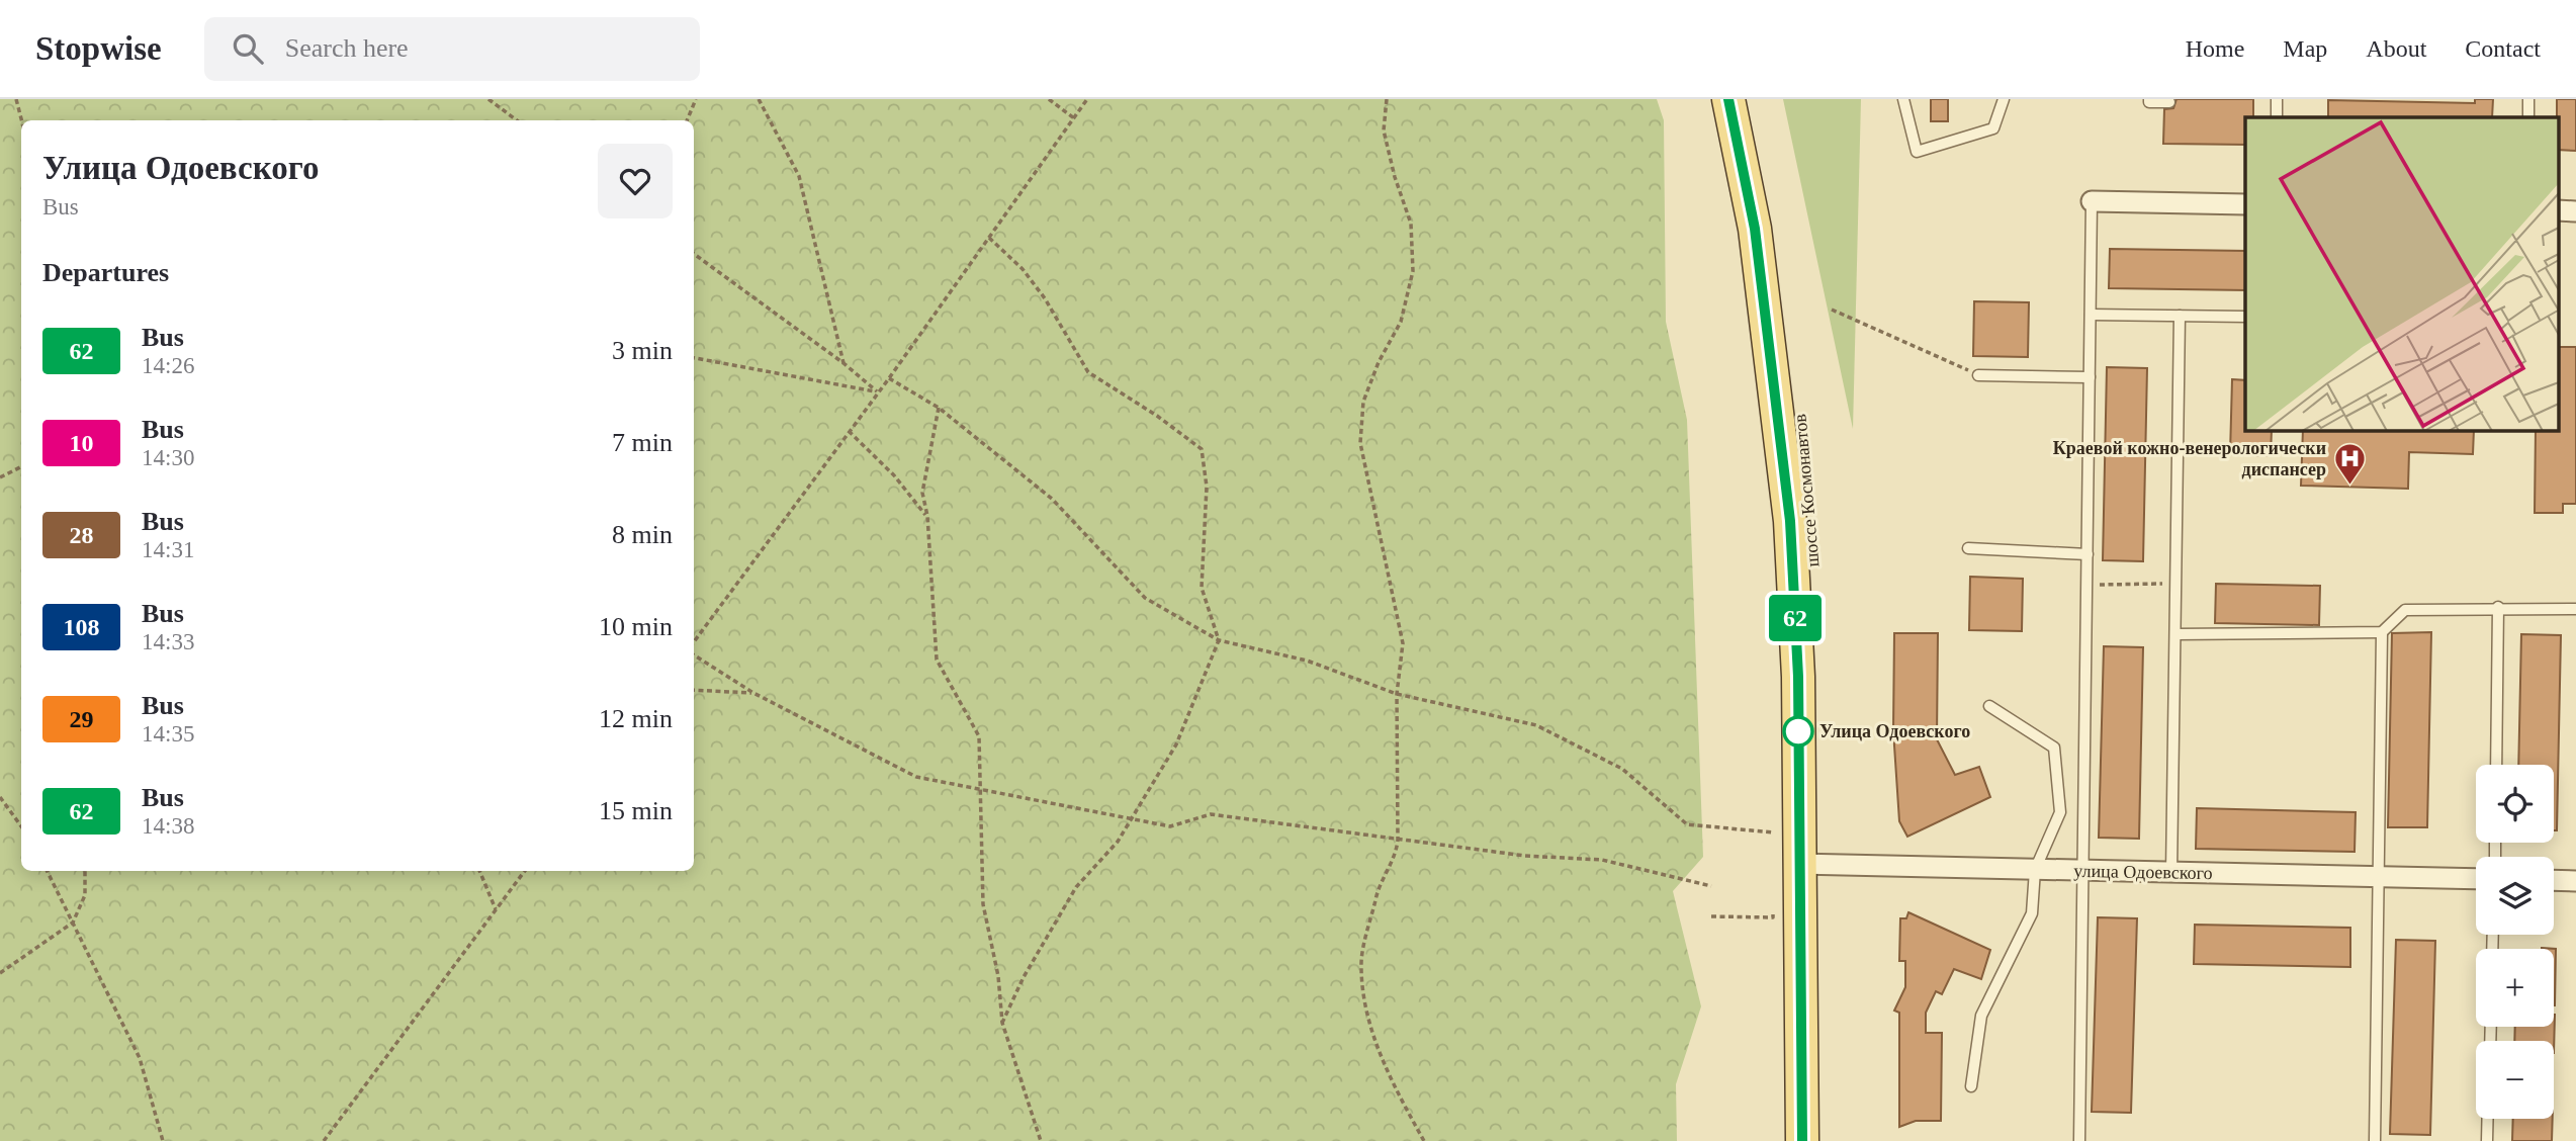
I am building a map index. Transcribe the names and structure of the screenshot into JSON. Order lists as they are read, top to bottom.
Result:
{
  "streets": {
    "main road": ["шоссе Космонавтов"],
    "street": ["улица Одоевского"]
  },
  "crossings": [
    ["шоссе Космонавтов", "улица Одоевского"]
  ],
  "places": {
    "hospital": ["Краевой кожно-венерологически диспансер"],
    "other": ["Улица Одоевского"]
  },
  "lines": ["bus line 62"],
  "page": {
    "header": "Stopwise",
    "search": "Search here",
    "nav": [
      "Home",
      "Map",
      "About",
      "Contact"
    ],
    "on_map": "62",
    "heading": [
      ["Улица Одоевского", "Bus"],
      "Departures"
    ],
    "list": [
      {
        "mark": "62",
        "name": "Bus",
        "note": "14:26",
        "value": "3 min"
      },
      {
        "mark": "10",
        "name": "Bus",
        "note": "14:30",
        "value": "7 min"
      },
      {
        "mark": "28",
        "name": "Bus",
        "note": "14:31",
        "value": "8 min"
      },
      {
        "mark": "108",
        "name": "Bus",
        "note": "14:33",
        "value": "10 min"
      },
      {
        "mark": "29",
        "name": "Bus",
        "note": "14:35",
        "value": "12 min"
      },
      {
        "mark": "62",
        "name": "Bus",
        "note": "14:38",
        "value": "15 min"
      }
    ],
    "map_buttons": ["+", "−"]
  }
}
